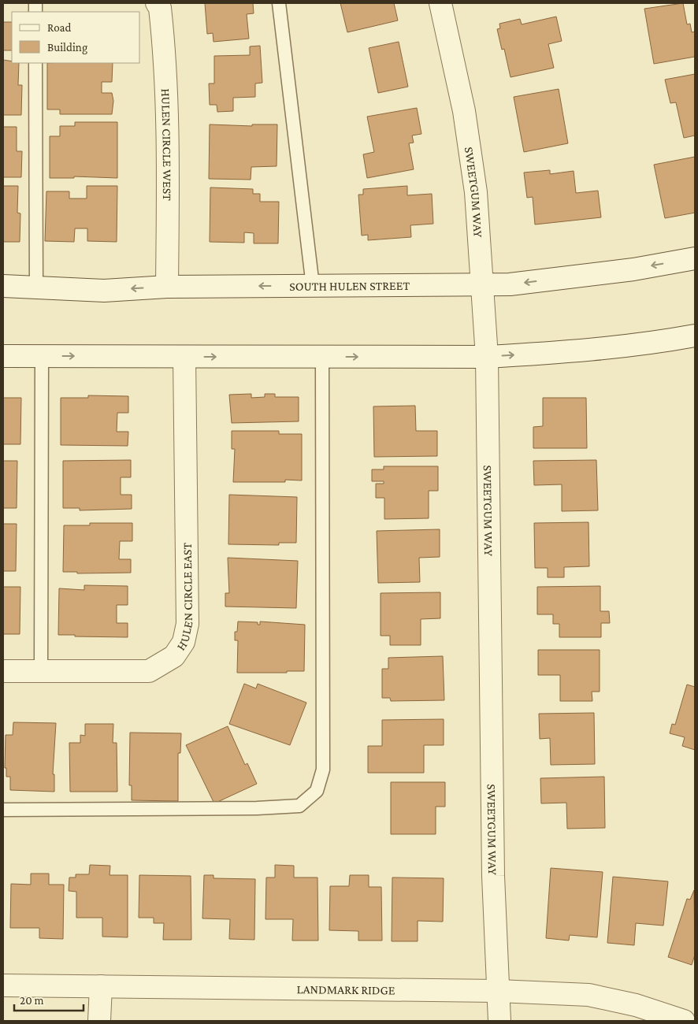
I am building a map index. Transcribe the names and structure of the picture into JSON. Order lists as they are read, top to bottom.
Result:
{
  "streets": {
    "street": [
      "HULEN CIRCLE WEST",
      "SWEETGUM WAY",
      "SOUTH HULEN STREET",
      "HULEN CIRCLE EAST",
      "LANDMARK RIDGE"
    ]
  },
  "crossings": [
    ["HULEN CIRCLE WEST", "SOUTH HULEN STREET"],
    ["SWEETGUM WAY", "SOUTH HULEN STREET"],
    ["SWEETGUM WAY", "LANDMARK RIDGE"]
  ],
  "legend": ["Road", "Building"],
  "scale_bar": "20 m"
}
